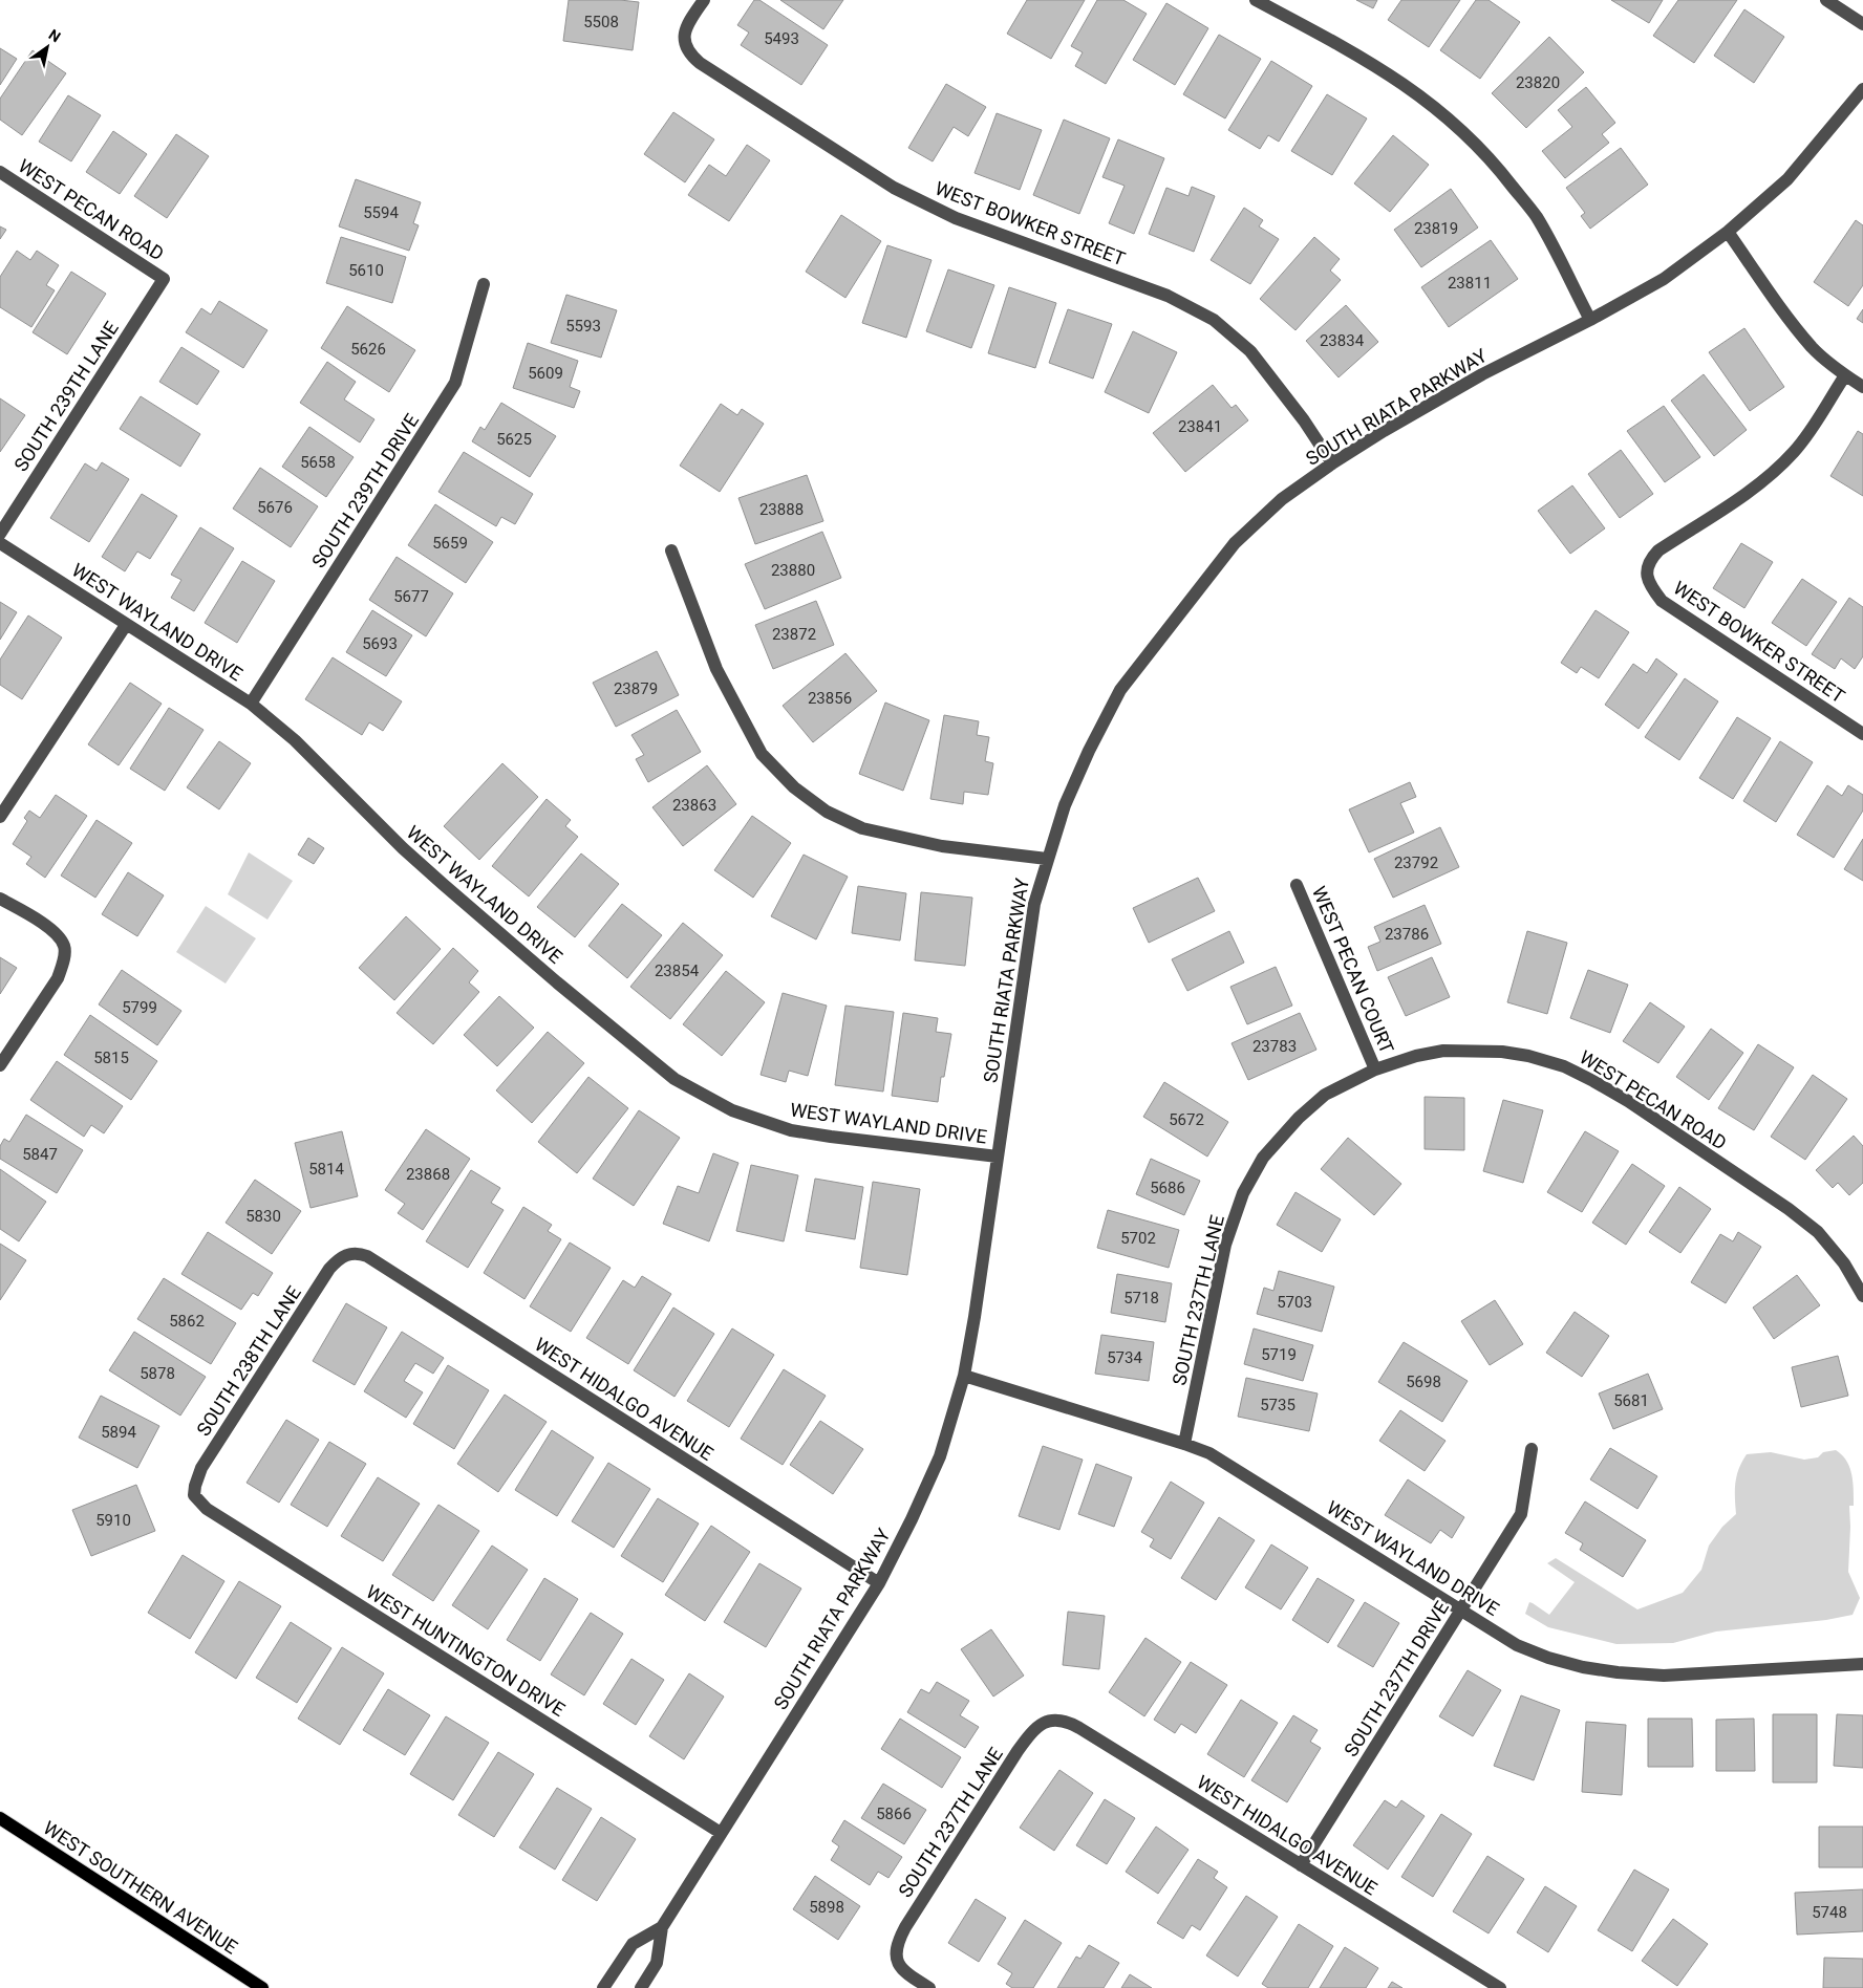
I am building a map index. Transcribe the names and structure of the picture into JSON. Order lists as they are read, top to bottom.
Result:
{
  "streets": {
    "main road": ["WEST SOUTHERN AVENUE"],
    "street": [
      "WEST PECAN ROAD",
      "WEST BOWKER STREET",
      "SOUTH 239TH LANE",
      "SOUTH RIATA PARKWAY",
      "SOUTH 239TH DRIVE",
      "WEST WAYLAND DRIVE",
      "WEST PECAN COURT",
      "SOUTH 237TH LANE",
      "SOUTH 238TH LANE",
      "WEST HIDALGO AVENUE",
      "WEST HUNTINGTON DRIVE",
      "SOUTH 237TH DRIVE"
    ]
  },
  "crossings": [
    ["WEST PECAN ROAD", "SOUTH 239TH LANE"],
    ["WEST PECAN ROAD", "WEST PECAN COURT"],
    ["WEST PECAN ROAD", "SOUTH 237TH LANE"],
    ["WEST BOWKER STREET", "SOUTH RIATA PARKWAY"],
    ["SOUTH RIATA PARKWAY", "WEST WAYLAND DRIVE"],
    ["SOUTH RIATA PARKWAY", "WEST HIDALGO AVENUE"],
    ["SOUTH RIATA PARKWAY", "WEST HUNTINGTON DRIVE"],
    ["SOUTH 239TH DRIVE", "WEST WAYLAND DRIVE"],
    ["WEST WAYLAND DRIVE", "SOUTH 237TH LANE"],
    ["WEST WAYLAND DRIVE", "SOUTH 237TH DRIVE"],
    ["WEST PECAN COURT", "SOUTH 237TH LANE"],
    ["SOUTH 237TH LANE", "WEST HIDALGO AVENUE"],
    ["SOUTH 238TH LANE", "WEST HIDALGO AVENUE"],
    ["SOUTH 238TH LANE", "WEST HUNTINGTON DRIVE"],
    ["WEST HIDALGO AVENUE", "SOUTH 237TH DRIVE"]
  ],
  "house_numbers": [
    "5508",
    "5493",
    "23820",
    "5594",
    "23819",
    "5610",
    "23811",
    "5593",
    "23834",
    "5626",
    "5609",
    "23841",
    "5625",
    "5658",
    "5676",
    "23888",
    "5659",
    "23880",
    "5677",
    "23872",
    "5693",
    "23879",
    "23856",
    "23863",
    "23792",
    "23786",
    "23854",
    "5799",
    "23783",
    "5815",
    "5672",
    "5847",
    "5814",
    "23868",
    "5686",
    "5830",
    "5702",
    "5718",
    "5703",
    "5862",
    "5719",
    "5734",
    "5878",
    "5698",
    "5681",
    "5735",
    "5894",
    "5910",
    "5866",
    "5898",
    "5748"
  ],
  "north": "top right"
}
